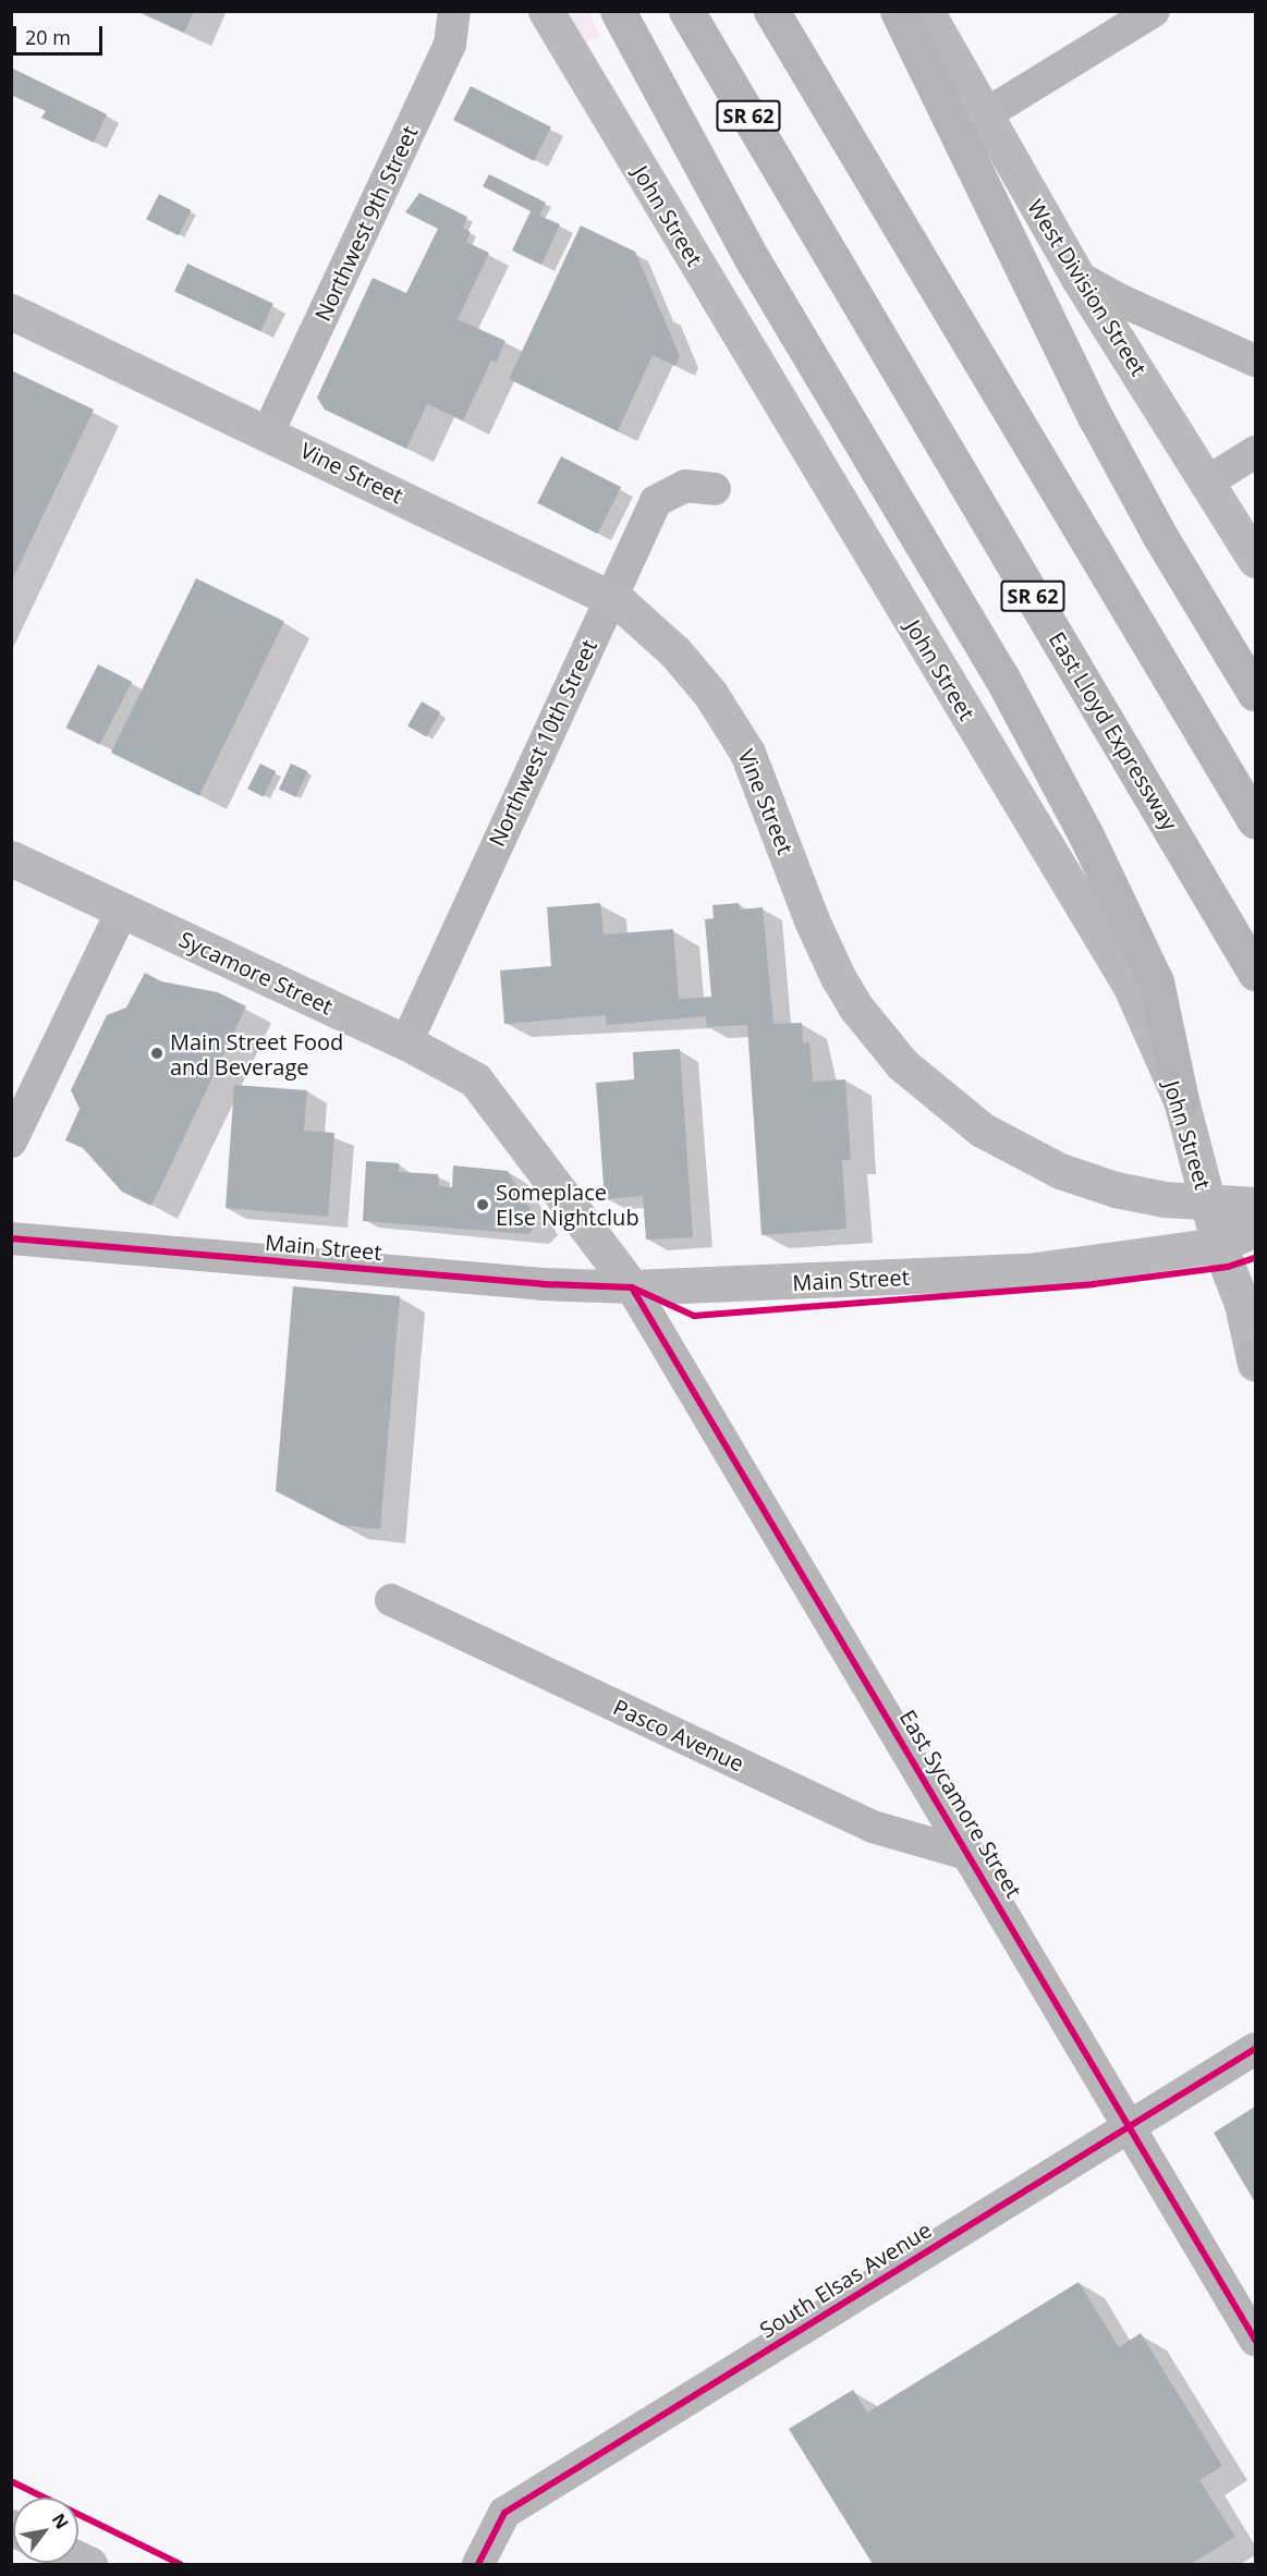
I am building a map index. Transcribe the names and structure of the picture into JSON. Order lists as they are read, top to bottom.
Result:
{
  "streets": {
    "highway": ["SR 62", "East Lloyd Expressway"],
    "main road": [
      "John Street",
      "West Division Street",
      "Vine Street",
      "Sycamore Street",
      "Main Street"
    ],
    "street": [
      "Northwest 9th Street",
      "Northwest 10th Street",
      "Pasco Avenue",
      "East Sycamore Street",
      "South Elsas Avenue"
    ]
  },
  "crossings": [
    ["John Street", "Vine Street"],
    ["John Street", "Main Street"],
    ["Northwest 9th Street", "Vine Street"],
    ["Vine Street", "Northwest 10th Street"],
    ["Northwest 10th Street", "Sycamore Street"],
    ["Sycamore Street", "Main Street"],
    ["Sycamore Street", "East Sycamore Street"],
    ["Main Street", "East Sycamore Street"],
    ["Pasco Avenue", "East Sycamore Street"],
    ["East Sycamore Street", "South Elsas Avenue"]
  ],
  "places": ["Main Street Food and Beverage", "Someplace Else Nightclub"],
  "scale_bar": "20 m",
  "north": "top right"
}
